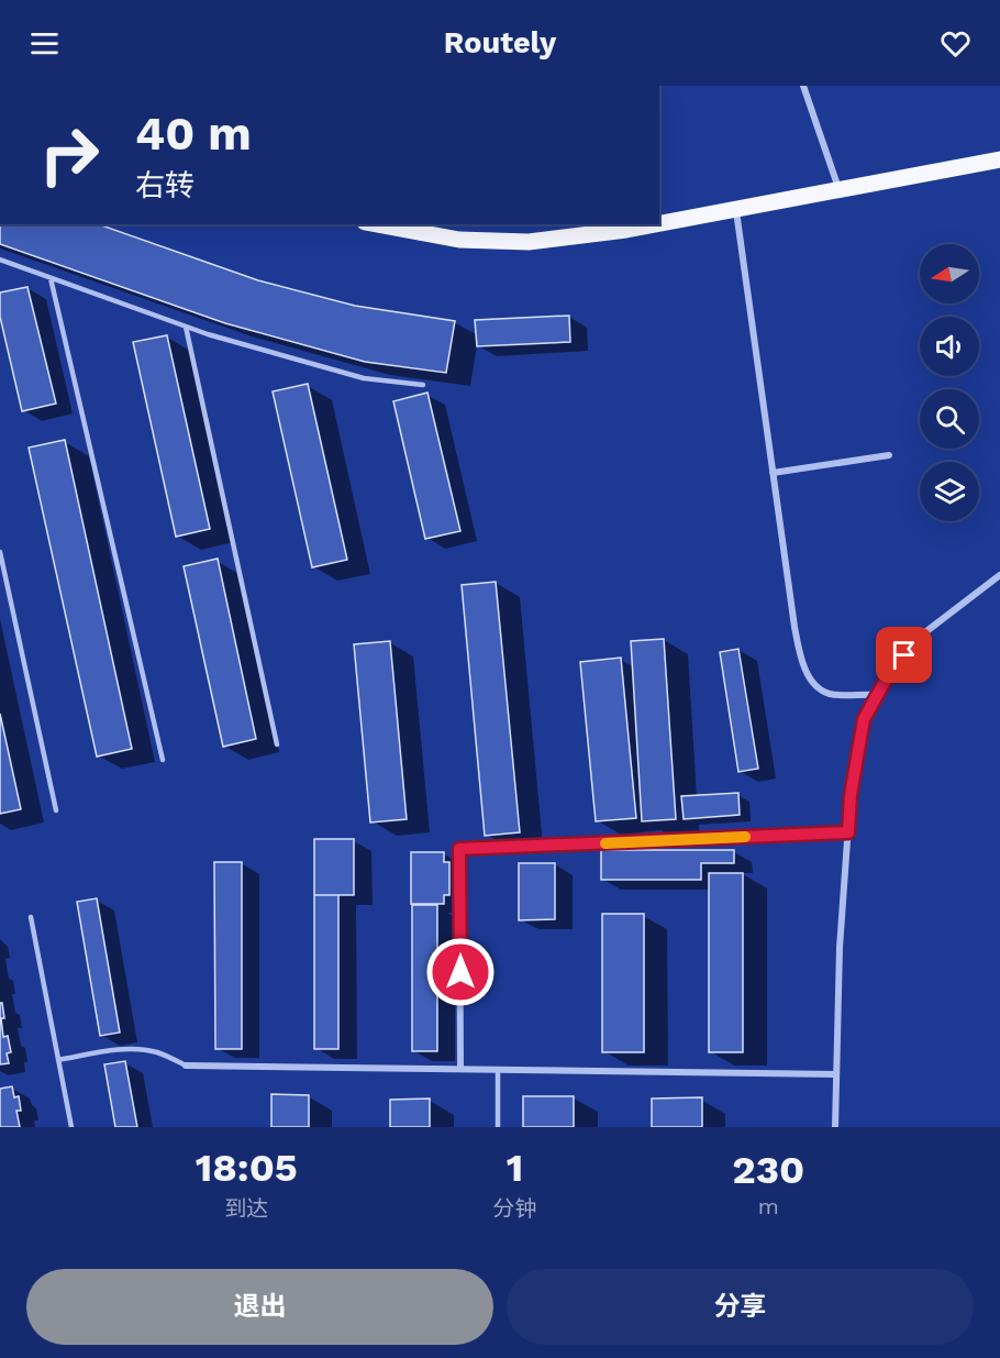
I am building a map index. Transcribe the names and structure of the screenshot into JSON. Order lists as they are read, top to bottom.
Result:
{
  "north": "left",
  "page": {
    "header": "Routely",
    "turn": ["40 m", "右转"],
    "eta": [
      "18:05",
      "到达",
      "1",
      "分钟",
      "230",
      "m"
    ],
    "buttons": ["退出", "分享"]
  }
}
